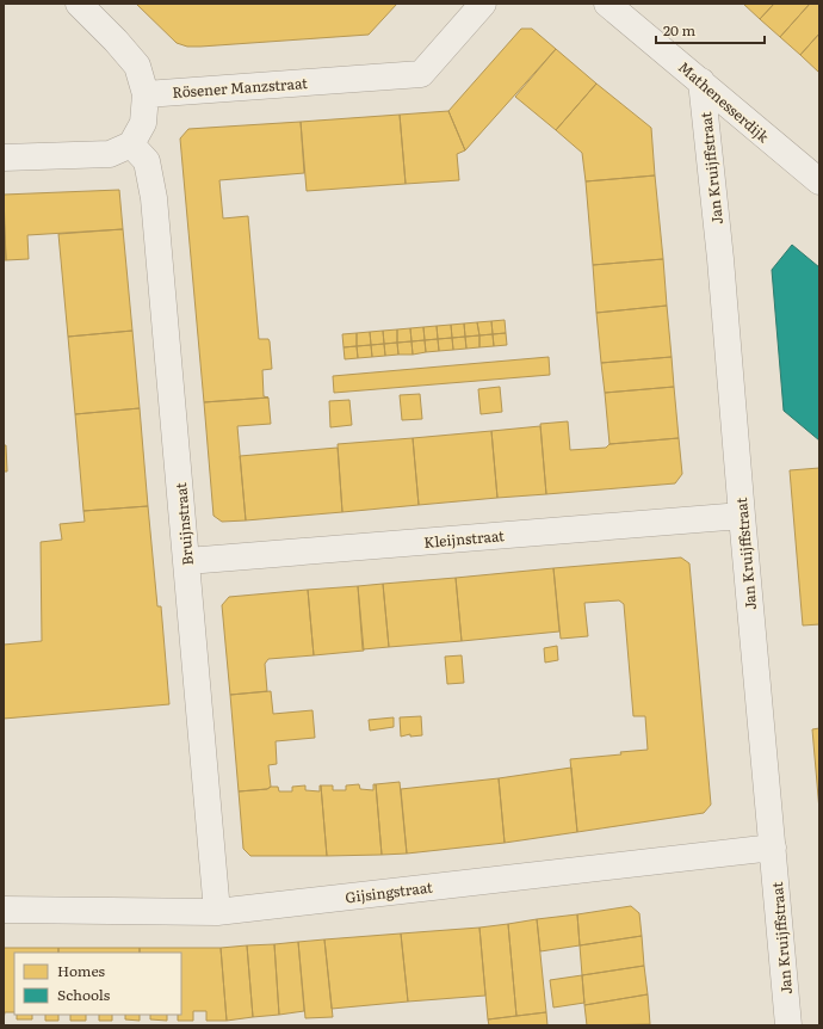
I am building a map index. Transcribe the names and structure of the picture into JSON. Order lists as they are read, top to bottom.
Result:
{
  "streets": {
    "street": [
      "Rösener Manzstraat",
      "Mathenesserdijk",
      "Jan Kruijffstraat",
      "Bruijnstraat",
      "Kleijnstraat",
      "Gijsingstraat"
    ]
  },
  "crossings": [
    ["Mathenesserdijk", "Jan Kruijffstraat"],
    ["Jan Kruijffstraat", "Kleijnstraat"],
    ["Jan Kruijffstraat", "Gijsingstraat"],
    ["Bruijnstraat", "Kleijnstraat"],
    ["Bruijnstraat", "Gijsingstraat"]
  ],
  "legend": ["Homes", "Schools"],
  "scale_bar": "20 m"
}
